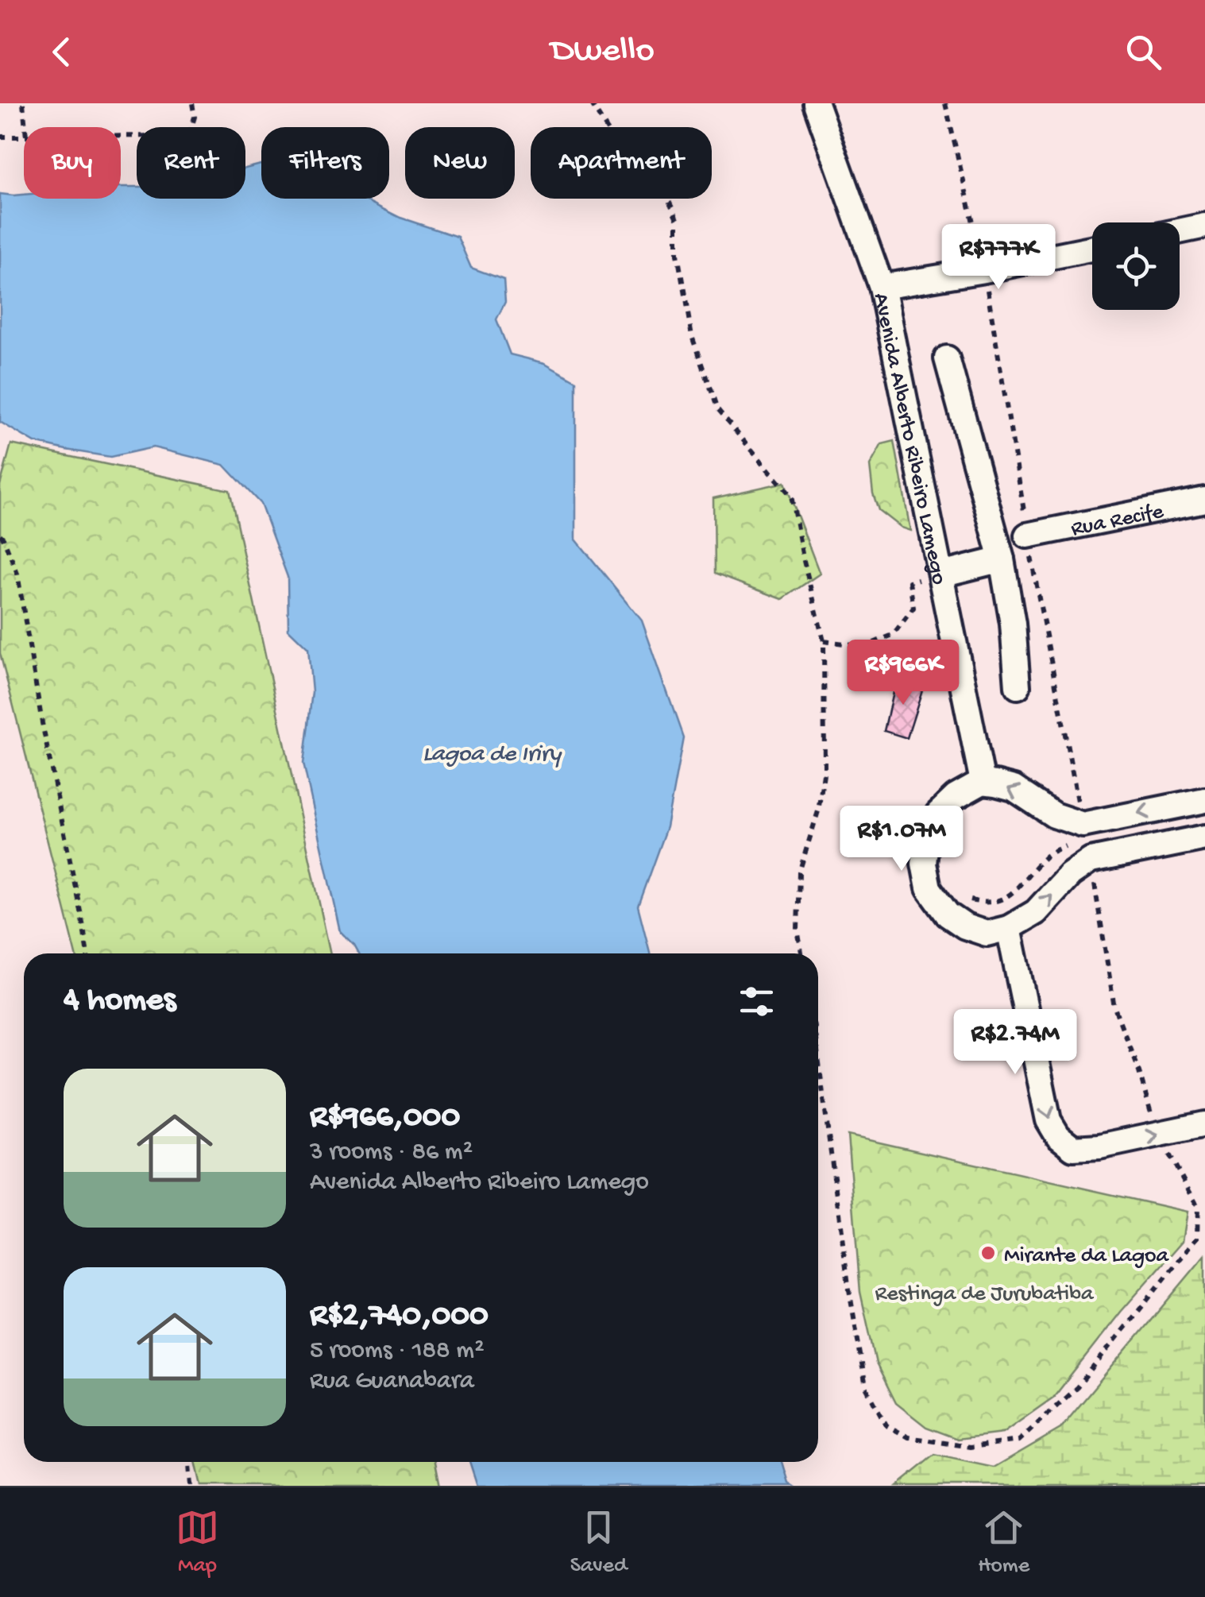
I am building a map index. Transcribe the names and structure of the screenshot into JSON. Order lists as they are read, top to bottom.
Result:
{
  "streets": {
    "street": ["Avenida Alberto Ribeiro Lamego", "Rua Recife"]
  },
  "water": ["Lagoa de Iriry"],
  "parks": ["Restinga de Jurubatiba"],
  "places": ["Mirante da Lagoa"],
  "page": {
    "header": "Dwello",
    "chip": [
      "Buy",
      "Rent",
      "Filters",
      "New",
      "Apartment"
    ],
    "price": [
      "R$777K",
      "R$966K",
      "R$1.07M",
      "R$2.74M"
    ],
    "heading": "4 homes",
    "list": [
      {
        "name": "R$966,000",
        "note": "3 rooms · 86 m² · Avenida Alberto Ribeiro Lamego"
      },
      {
        "name": "R$2,740,000",
        "note": "5 rooms · 188 m² · Rua Guanabara"
      }
    ],
    "tabs": ["Map", "Saved", "Home"]
  }
}
